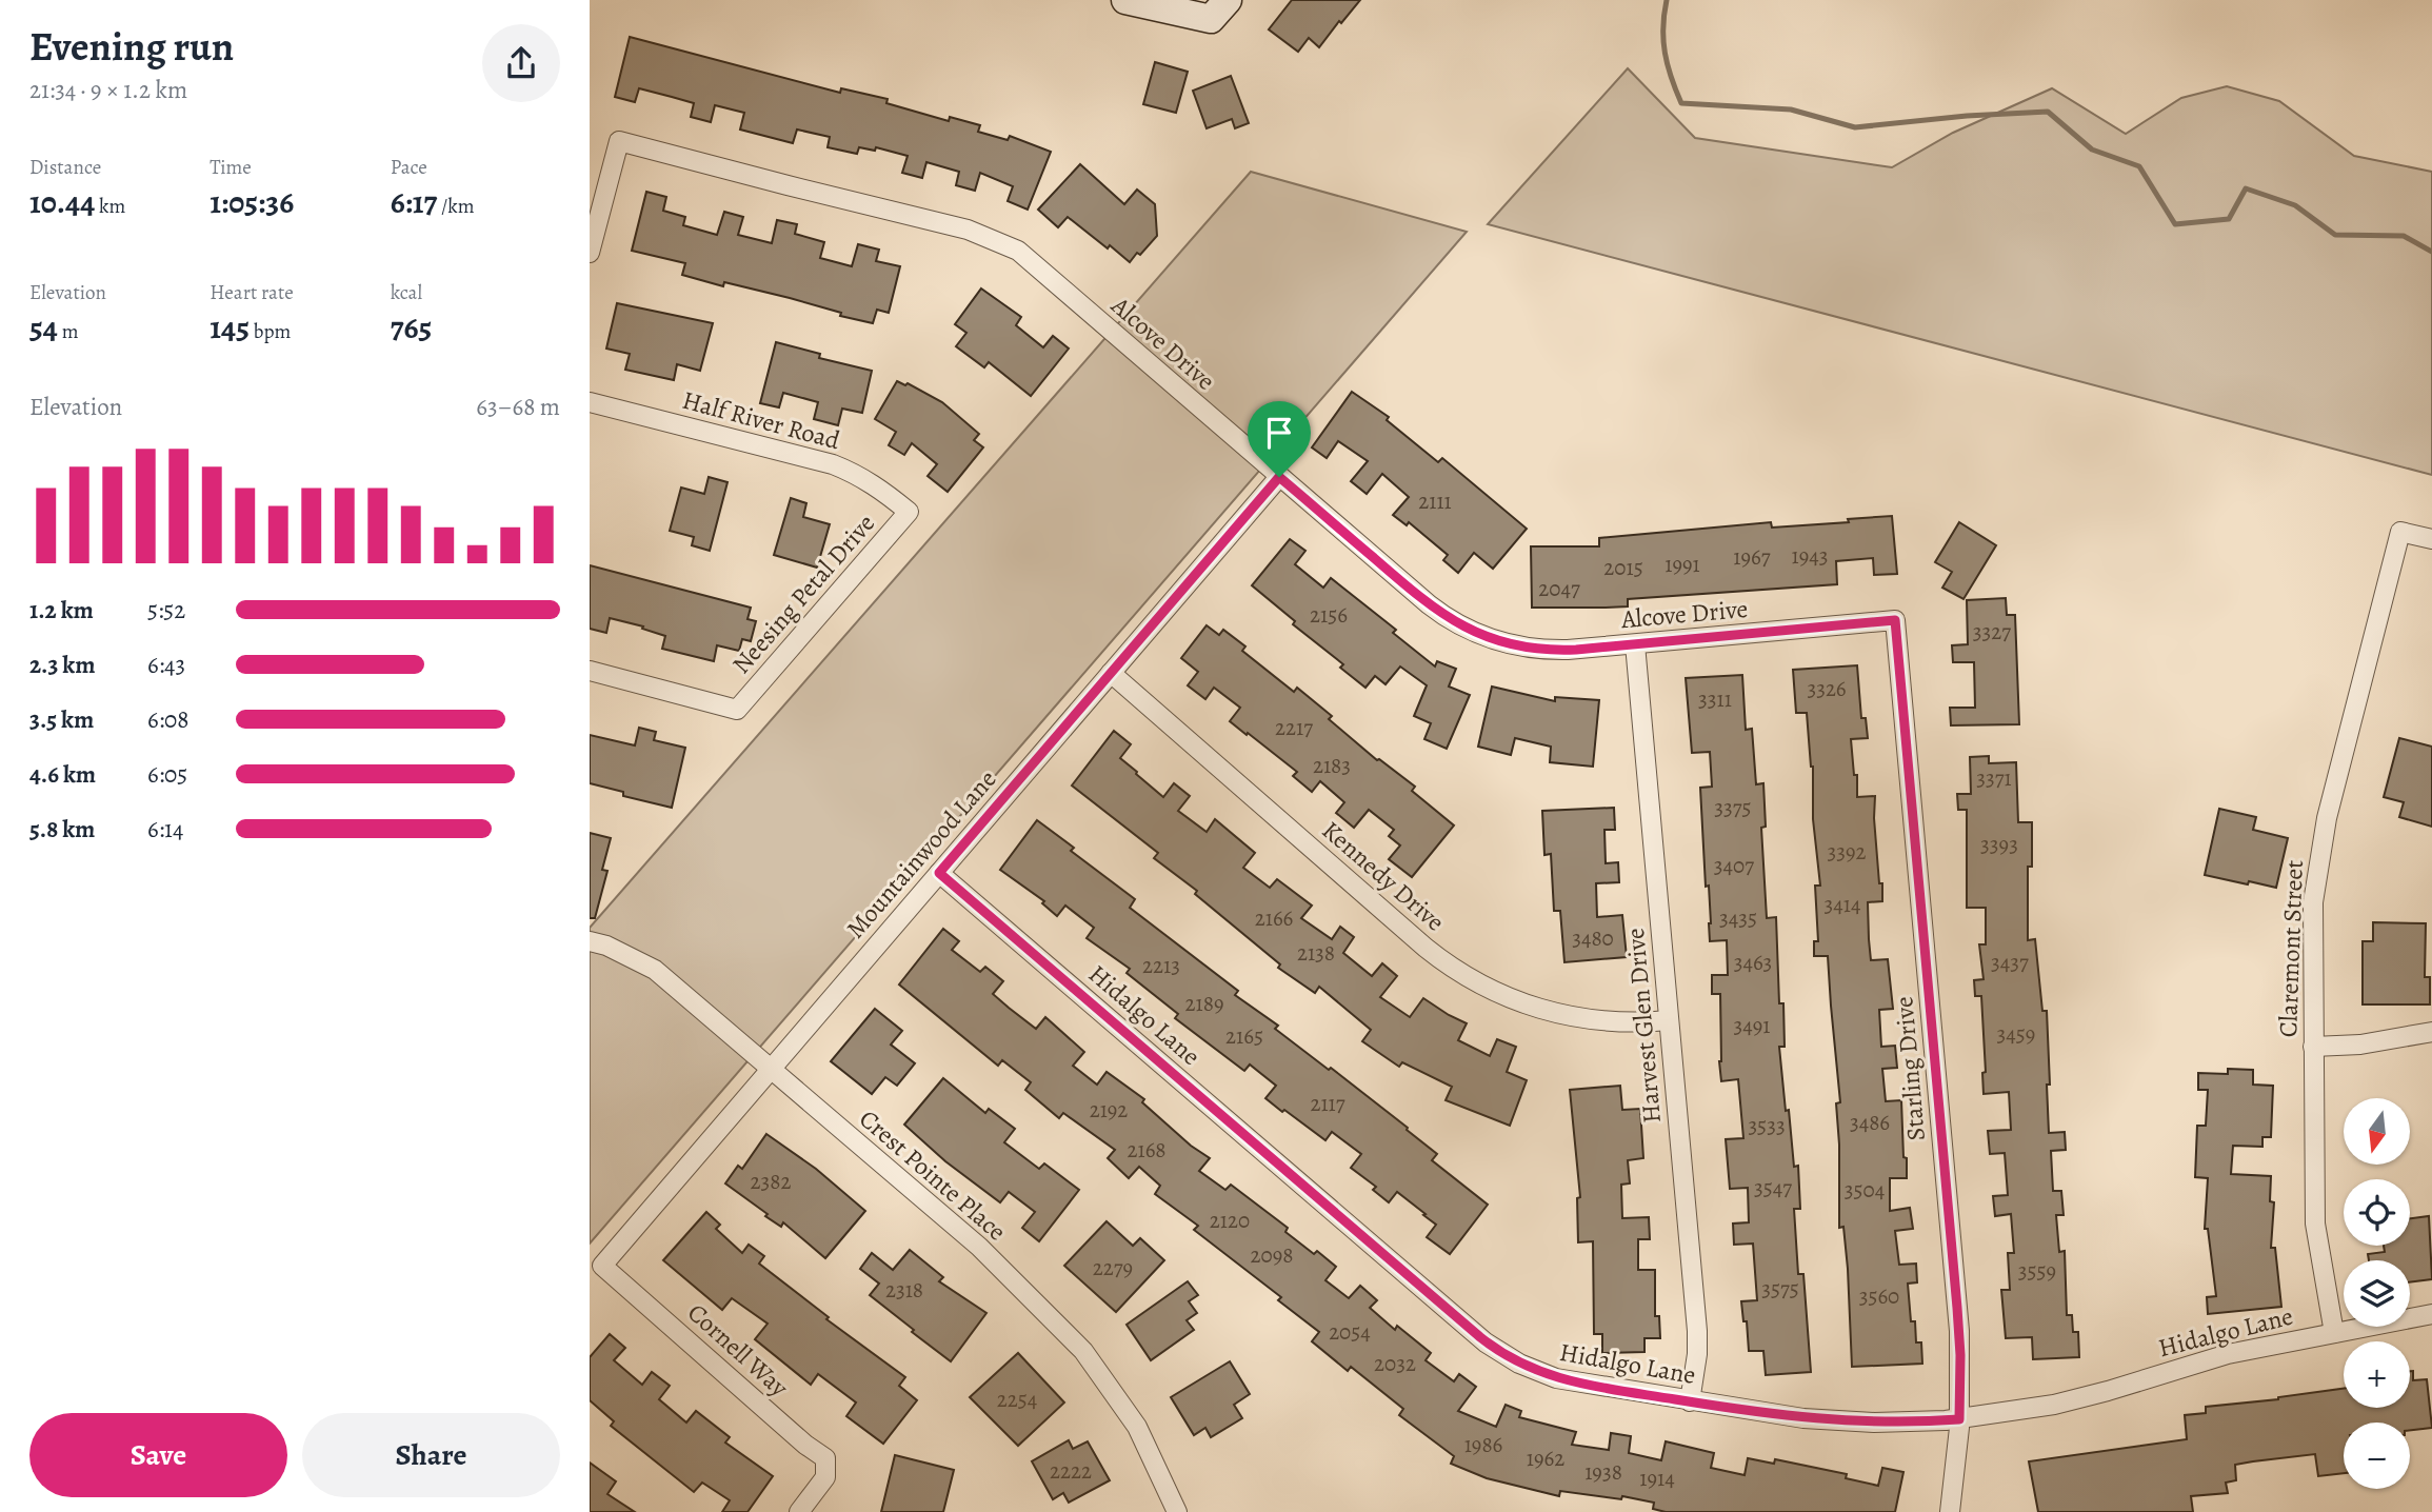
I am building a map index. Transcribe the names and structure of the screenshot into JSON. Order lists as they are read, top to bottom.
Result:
{
  "streets": {
    "street": [
      "Alcove Drive",
      "Half River Road",
      "Neesing Petal Drive",
      "Mountainwood Lane",
      "Kennedy Drive",
      "Claremont Street",
      "Hidalgo Lane",
      "Harvest Glen Drive",
      "Starling Drive",
      "Crest Pointe Place",
      "Cornell Way"
    ]
  },
  "crossings": [
    ["Alcove Drive", "Mountainwood Lane"],
    ["Alcove Drive", "Harvest Glen Drive"],
    ["Alcove Drive", "Starling Drive"],
    ["Half River Road", "Neesing Petal Drive"],
    ["Mountainwood Lane", "Kennedy Drive"],
    ["Mountainwood Lane", "Hidalgo Lane"],
    ["Mountainwood Lane", "Crest Pointe Place"],
    ["Mountainwood Lane", "Cornell Way"],
    ["Kennedy Drive", "Harvest Glen Drive"],
    ["Claremont Street", "Hidalgo Lane"],
    ["Hidalgo Lane", "Harvest Glen Drive"],
    ["Hidalgo Lane", "Starling Drive"]
  ],
  "house_numbers": [
    "2111",
    "1943",
    "1967",
    "1991",
    "2015",
    "2047",
    "2156",
    "3327",
    "3326",
    "3311",
    "2217",
    "2183",
    "3371",
    "3375",
    "3393",
    "3392",
    "3407",
    "3414",
    "2166",
    "3435",
    "3480",
    "2138",
    "3463",
    "3437",
    "2213",
    "2189",
    "3491",
    "3459",
    "2165",
    "2117",
    "2192",
    "3486",
    "3533",
    "2168",
    "2382",
    "3547",
    "3504",
    "2120",
    "2098",
    "2279",
    "3559",
    "3575",
    "2318",
    "3560",
    "2054",
    "2032",
    "2254",
    "1986",
    "1962",
    "2222",
    "1938",
    "1914"
  ],
  "north": "bottom",
  "page": {
    "heading": ["Evening run", "21:34 · 9 × 1.2 km"],
    "stats": [
      ["Distance", "10.44 km"],
      ["Time", "1:05:36"],
      ["Pace", "6:17 /km"],
      ["Elevation", "54 m"],
      ["Heart rate", "145 bpm"],
      ["kcal", "765"]
    ],
    "chart": ["Elevation", "63–68 m"],
    "list": [
      {
        "name": "1.2 km",
        "note": "5:52"
      },
      {
        "name": "2.3 km",
        "note": "6:43"
      },
      {
        "name": "3.5 km",
        "note": "6:08"
      },
      {
        "name": "4.6 km",
        "note": "6:05"
      },
      {
        "name": "5.8 km",
        "note": "6:14"
      }
    ],
    "map_buttons": ["+", "−"],
    "buttons": ["Save", "Share"]
  }
}
